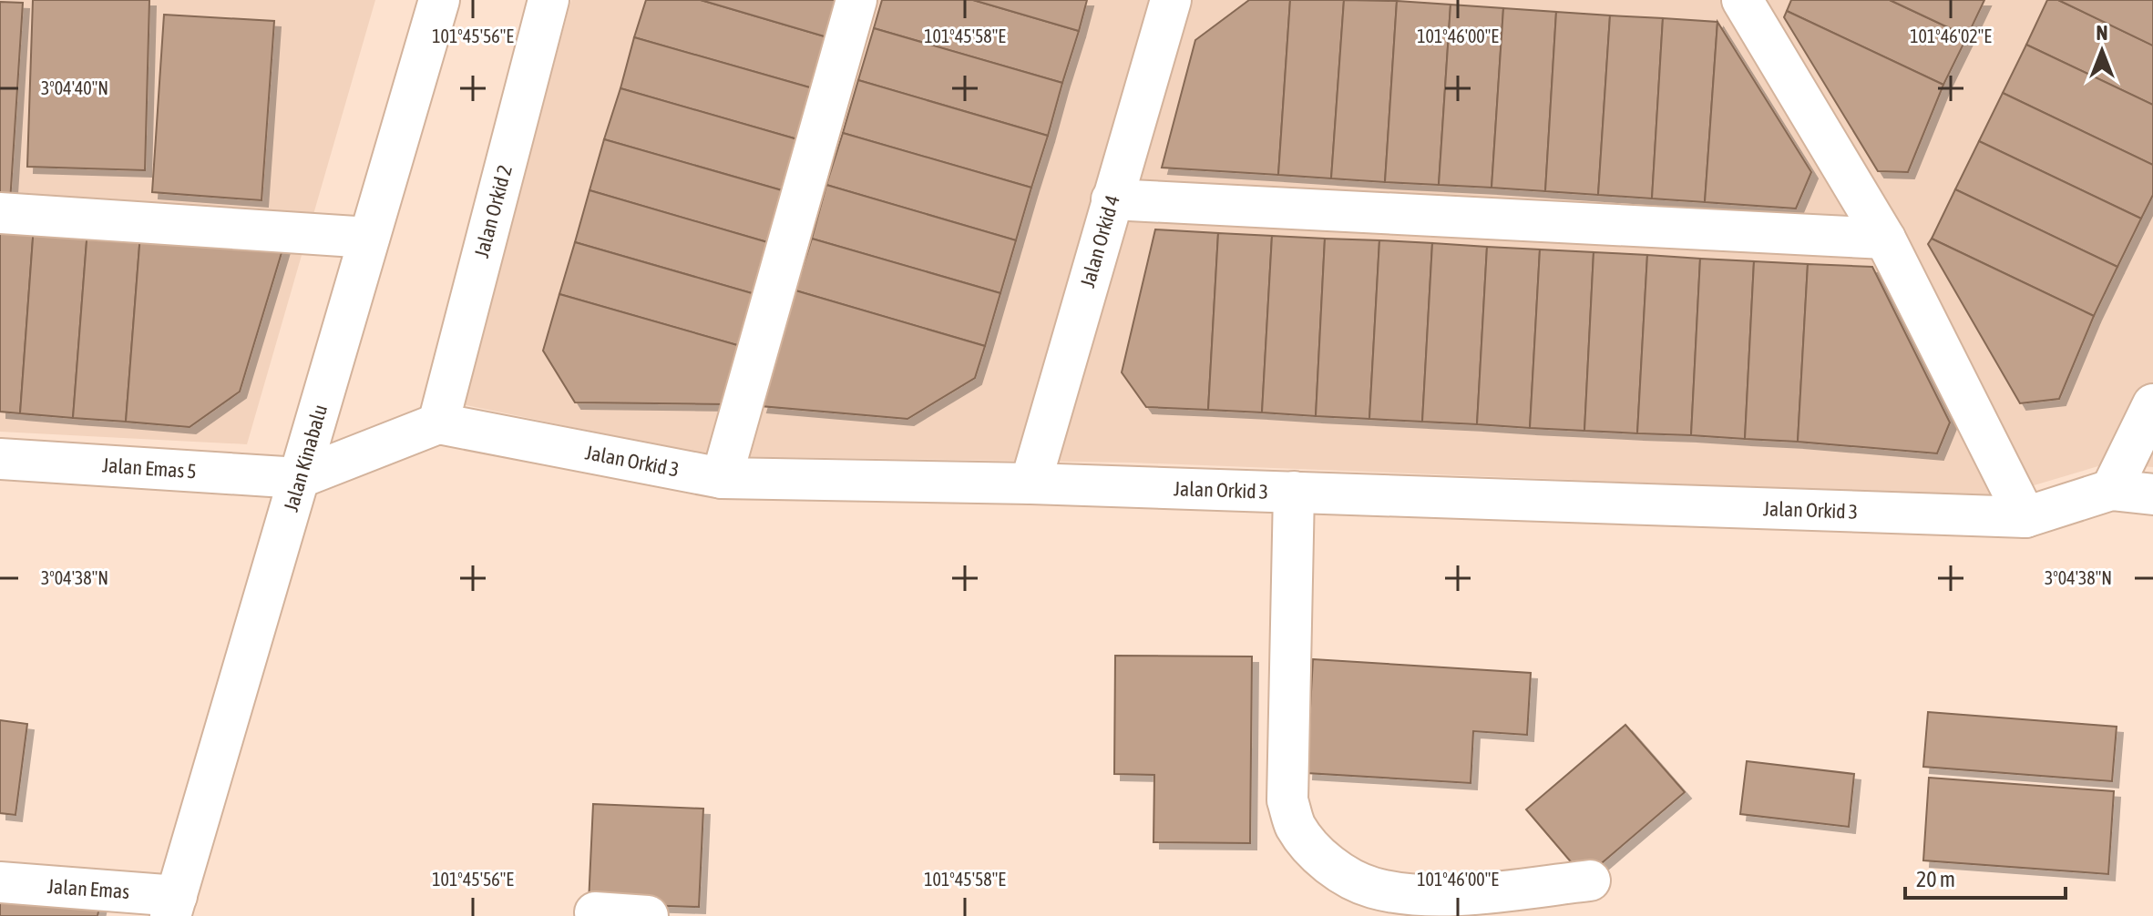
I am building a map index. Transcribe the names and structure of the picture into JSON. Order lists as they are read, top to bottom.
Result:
{
  "streets": {
    "street": [
      "Jalan Orkid 2",
      "Jalan Orkid 4",
      "Jalan Kinabalu",
      "Jalan Orkid 3",
      "Jalan Emas 5",
      "Jalan Emas"
    ]
  },
  "crossings": [
    ["Jalan Orkid 2", "Jalan Orkid 3"],
    ["Jalan Orkid 4", "Jalan Orkid 3"],
    ["Jalan Kinabalu", "Jalan Emas 5"],
    ["Jalan Kinabalu", "Jalan Emas"]
  ],
  "scale_bar": "20 m",
  "north": "top",
  "coordinates": [
    "101°45'56\"E",
    "101°45'58\"E",
    "101°46'00\"E",
    "101°46'02\"E",
    "3°04'40\"N",
    "3°04'38\"N"
  ]
}
